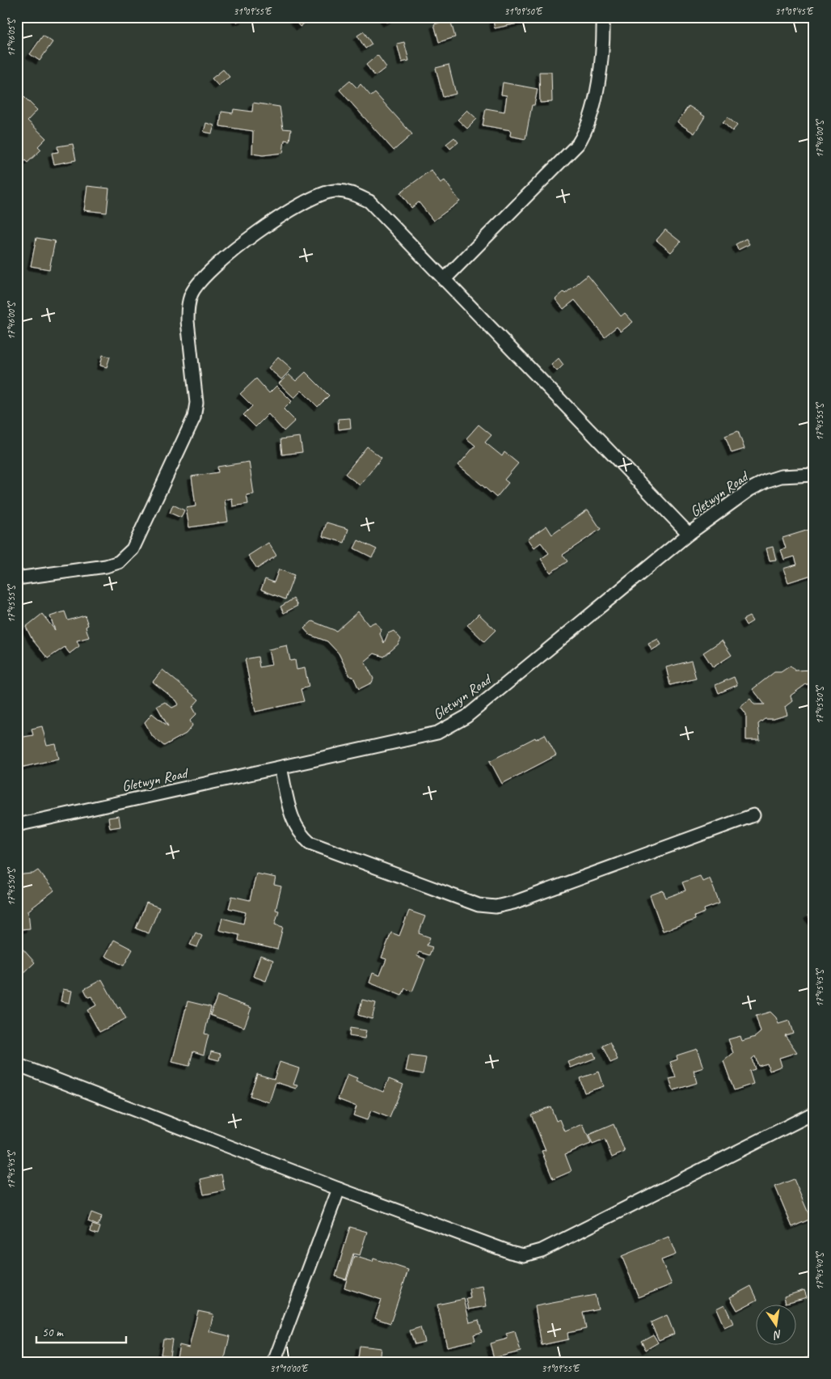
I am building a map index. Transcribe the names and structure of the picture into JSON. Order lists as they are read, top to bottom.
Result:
{
  "streets": {
    "street": ["Gletwyn Road"]
  },
  "scale_bar": "50 m",
  "north": "bottom",
  "coordinates": [
    "31°09'55\"E",
    "31°09'50\"E",
    "31°09'45\"E",
    "17°46'05\"S",
    "17°46'00\"S",
    "17°45'55\"S",
    "17°45'50\"S",
    "17°45'45\"S",
    "17°45'40\"S",
    "31°10'00\"E"
  ]
}
